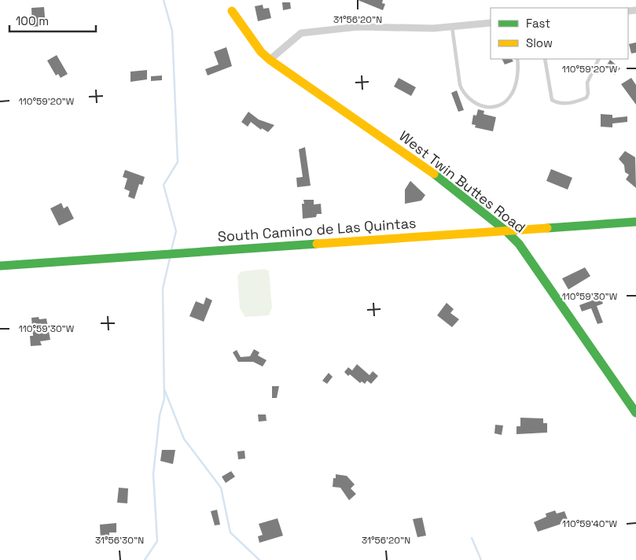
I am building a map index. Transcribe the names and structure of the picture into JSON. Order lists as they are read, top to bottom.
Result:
{
  "streets": {
    "street": ["West Twin Buttes Road", "South Camino de Las Quintas"]
  },
  "crossings": [
    ["West Twin Buttes Road", "South Camino de Las Quintas"]
  ],
  "legend": ["Fast", "Slow"],
  "scale_bar": "100 m",
  "coordinates": [
    "31°56'20\"N",
    "110°59'20\"W",
    "110°59'30\"W",
    "110°59'40\"W",
    "31°56'30\"N"
  ]
}
